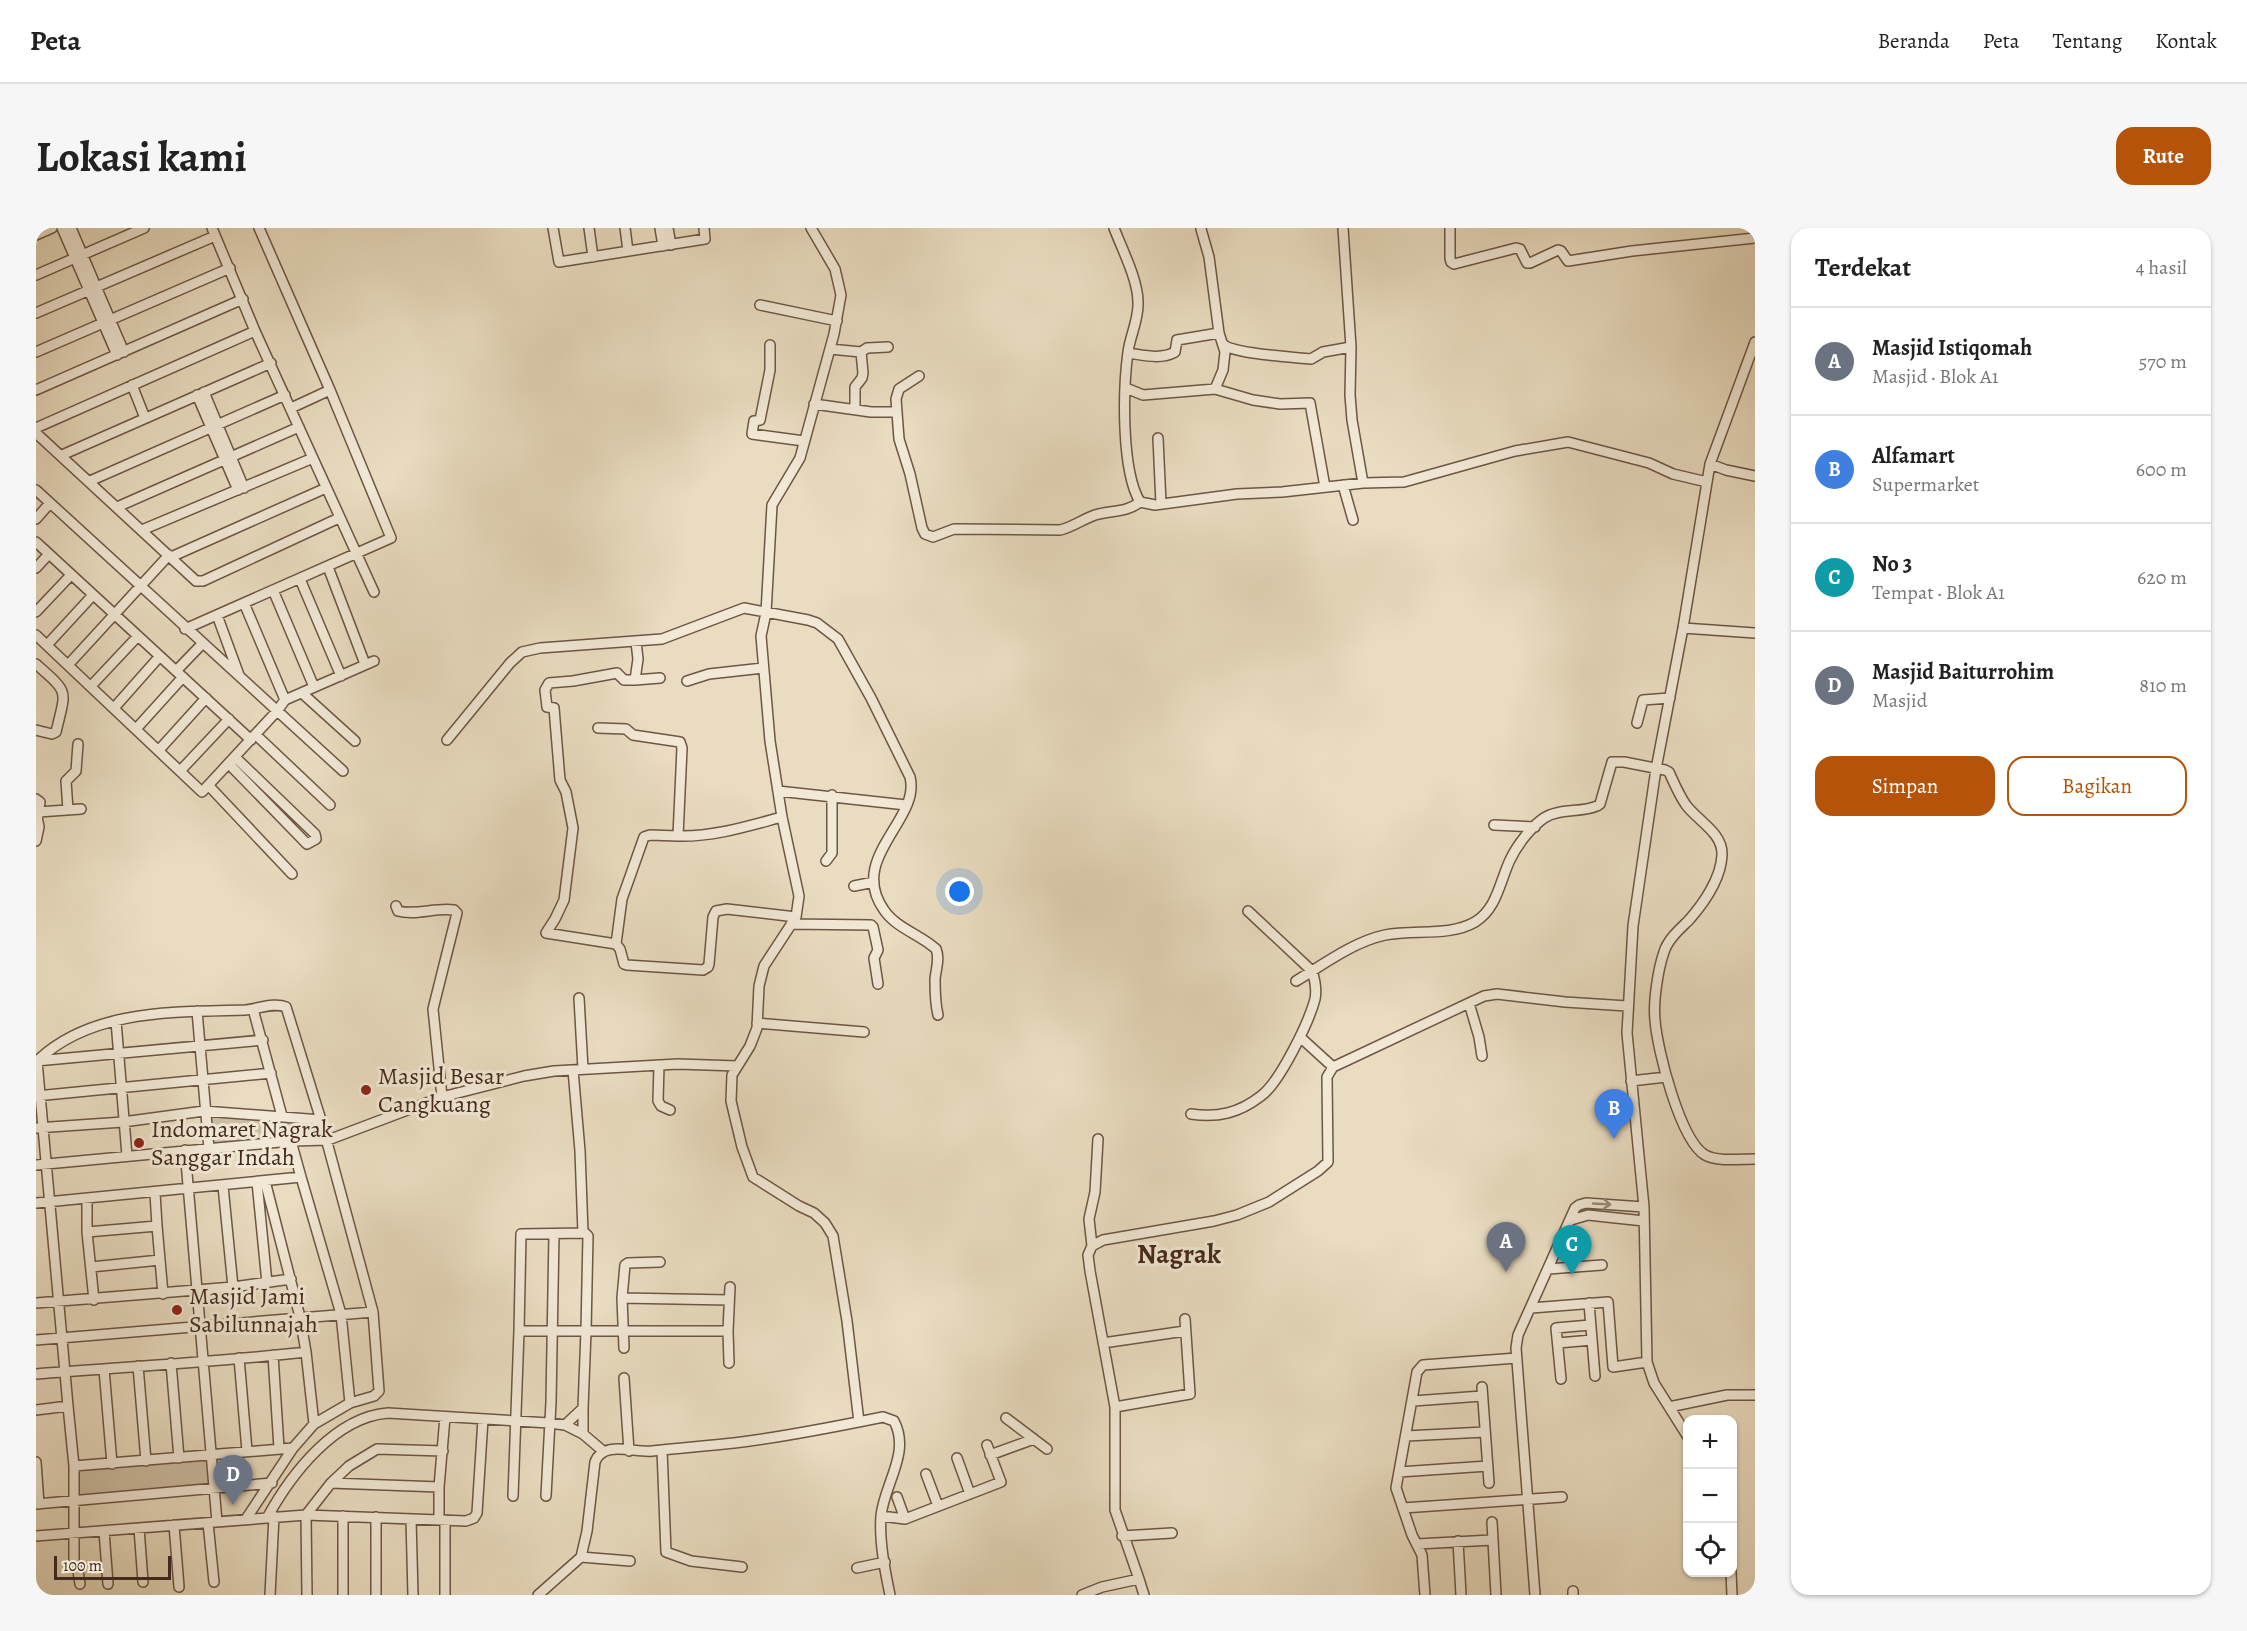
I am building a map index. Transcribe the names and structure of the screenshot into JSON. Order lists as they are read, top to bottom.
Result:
{
  "districts": ["Nagrak"],
  "places": ["Masjid Besar Cangkuang", "Indomaret Nagrak Sanggar Indah", "Masjid Jami Sabilunnajah"],
  "scale_bar": "100 m",
  "page": {
    "header": "Peta",
    "nav": [
      "Beranda",
      "Peta",
      "Tentang",
      "Kontak"
    ],
    "buttons": [
      "Rute",
      ["Simpan", "Bagikan"]
    ],
    "title": "Lokasi kami",
    "heading": ["Terdekat", "4 hasil"],
    "list": [
      {
        "mark": "A",
        "name": "Masjid Istiqomah",
        "note": "Masjid · Blok A1",
        "value": "570 m"
      },
      {
        "mark": "B",
        "name": "Alfamart",
        "note": "Supermarket",
        "value": "600 m"
      },
      {
        "mark": "C",
        "name": "No 3",
        "note": "Tempat · Blok A1",
        "value": "620 m"
      },
      {
        "mark": "D",
        "name": "Masjid Baiturrohim",
        "note": "Masjid",
        "value": "810 m"
      }
    ],
    "pins": [
      "B",
      "A",
      "C",
      "D"
    ],
    "map_buttons": ["+", "−"],
    "scale": "100 m"
  }
}
